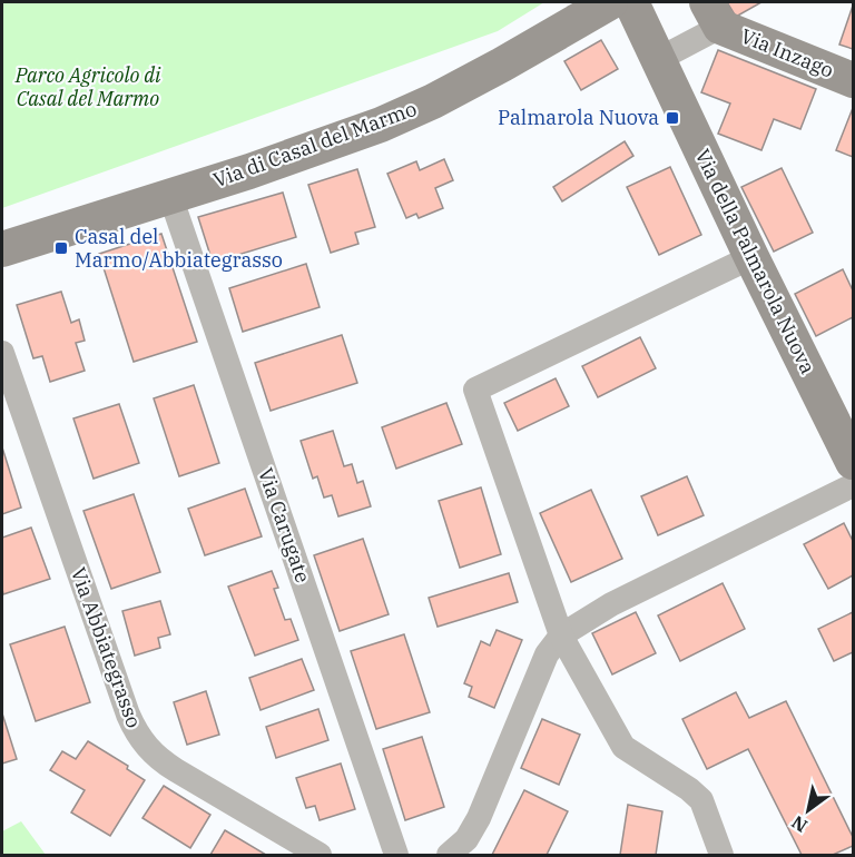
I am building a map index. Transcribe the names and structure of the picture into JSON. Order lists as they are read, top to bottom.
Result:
{
  "streets": {
    "main road": ["Via Inzago", "Via di Casal del Marmo", "Via della Palmarola Nuova"],
    "street": ["Via Carugate", "Via Abbiategrasso"]
  },
  "crossings": [
    ["Via di Casal del Marmo", "Via Carugate"]
  ],
  "parks": ["Parco Agricolo di Casal del Marmo"],
  "places": {
    "transit": ["Palmarola Nuova", "Casal del Marmo/Abbiategrasso"]
  },
  "north": "bottom left"
}
